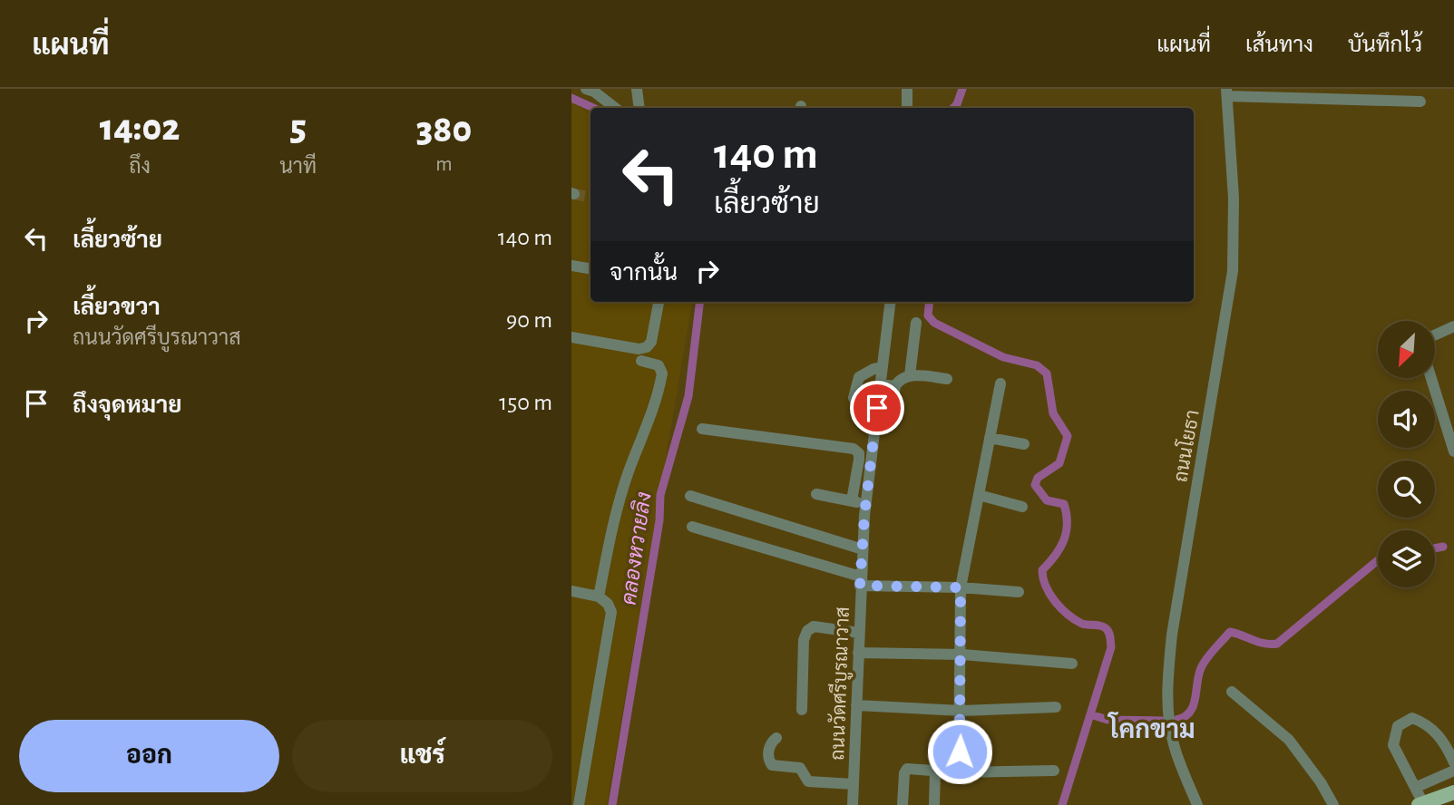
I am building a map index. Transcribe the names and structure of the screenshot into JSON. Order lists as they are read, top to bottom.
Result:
{
  "streets": {
    "street": ["ถนนโยธา", "ถนนวัดศรีบูรณาวาส"]
  },
  "districts": ["โคกขาม"],
  "water": ["คลองหวายลิง"],
  "north": "bottom left",
  "page": {
    "header": "แผนที่",
    "nav": ["แผนที่", "เส้นทาง", "บันทึกไว้"],
    "eta": [
      "14:02",
      "ถึง",
      "5",
      "นาที",
      "380",
      "m"
    ],
    "turn": ["140 m", "เลี้ยวซ้าย"],
    "list": [
      {
        "name": "เลี้ยวซ้าย",
        "value": "140 m"
      },
      {
        "name": "เลี้ยวขวา",
        "note": "ถนนวัดศรีบูรณาวาส",
        "value": "90 m"
      },
      {
        "name": "ถึงจุดหมาย",
        "value": "150 m"
      }
    ],
    "then": "จากนั้น",
    "buttons": ["ออก", "แชร์"]
  }
}
